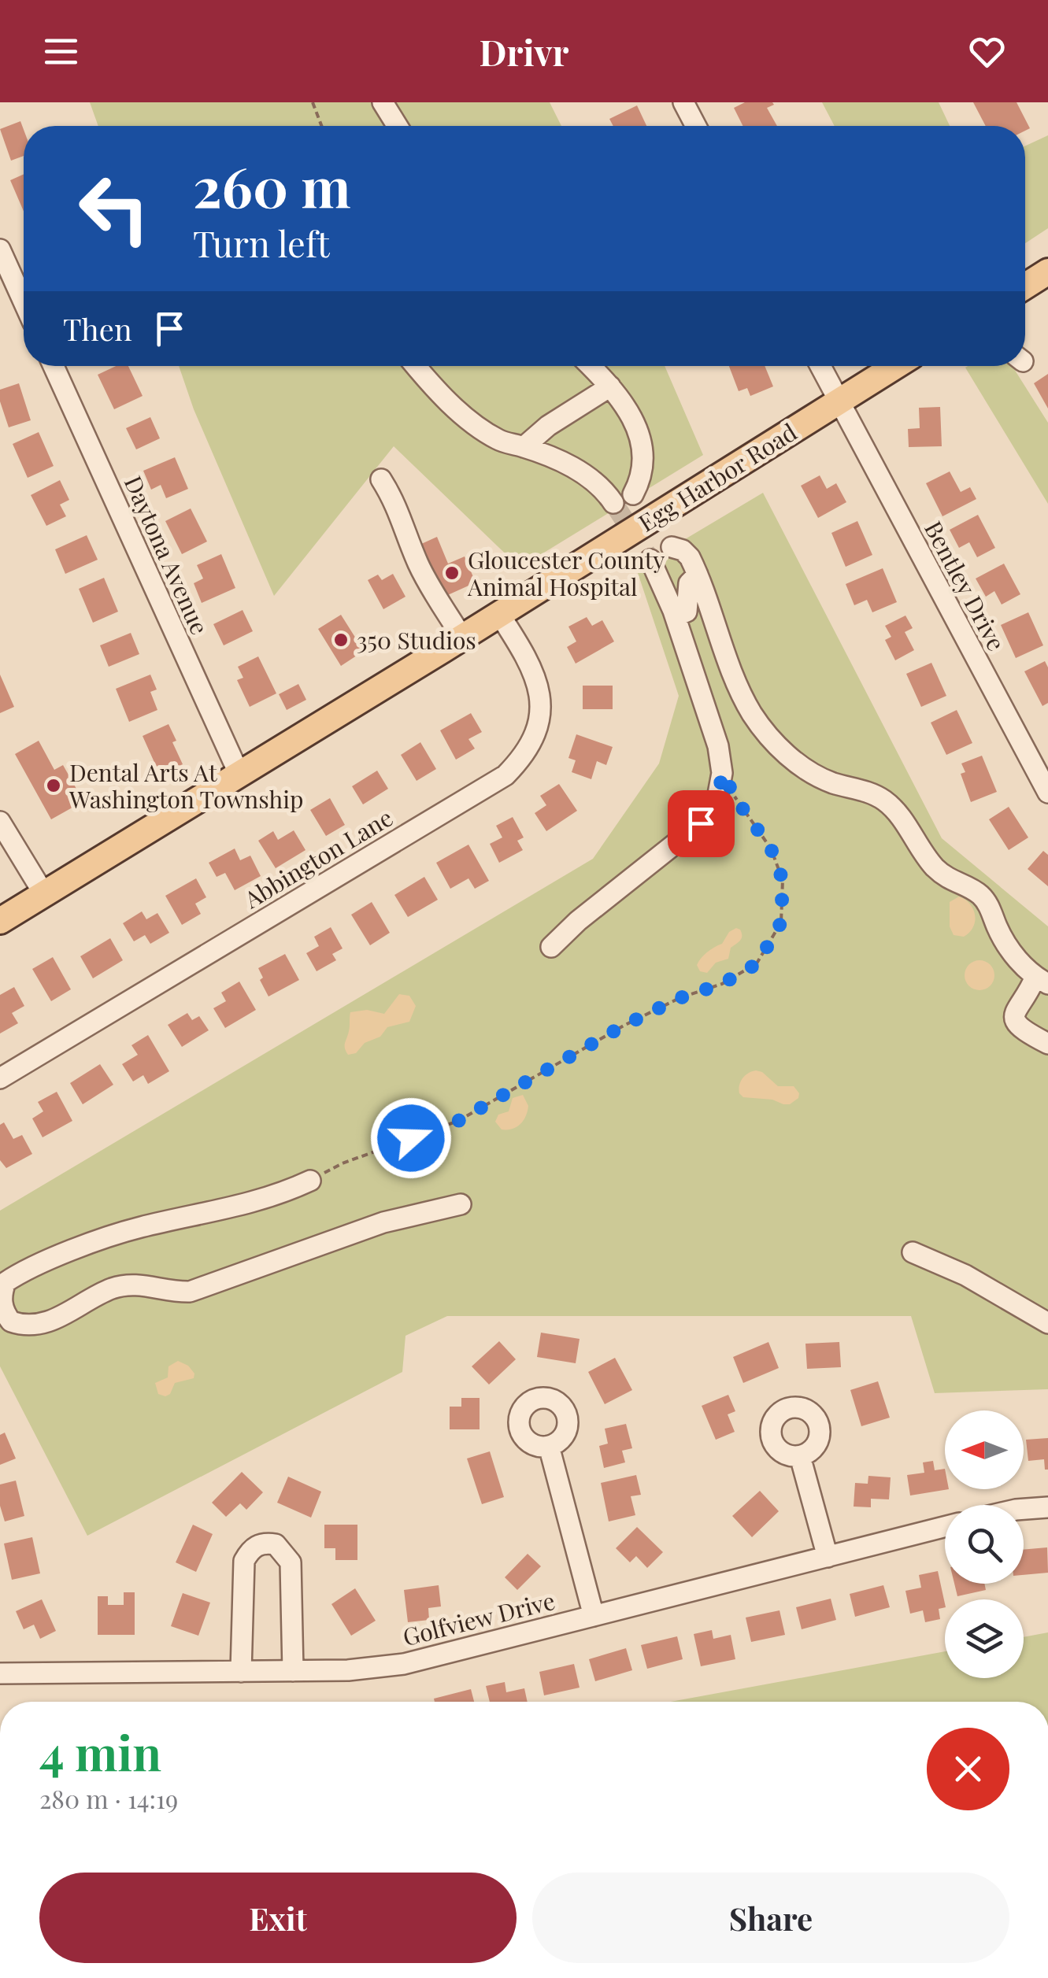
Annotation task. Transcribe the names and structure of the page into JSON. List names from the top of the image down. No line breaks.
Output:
{"streets":{"main road":["Egg Harbor Road"],"street":["Daytona Avenue","Bentley Drive","Abbington Lane","Golfview Drive"]},"crossings":[["Egg Harbor Road","Daytona Avenue"],["Egg Harbor Road","Bentley Drive"],["Egg Harbor Road","Abbington Lane"]],"places":["Gloucester County Animal Hospital","350 Studios","Dental Arts At Washington Township"],"north":"left","page":{"header":"Drivr","turn":["260 m","Turn left"],"then":"Then","heading":["4 min","280 m · 14:19"],"buttons":["Exit","Share"]}}
